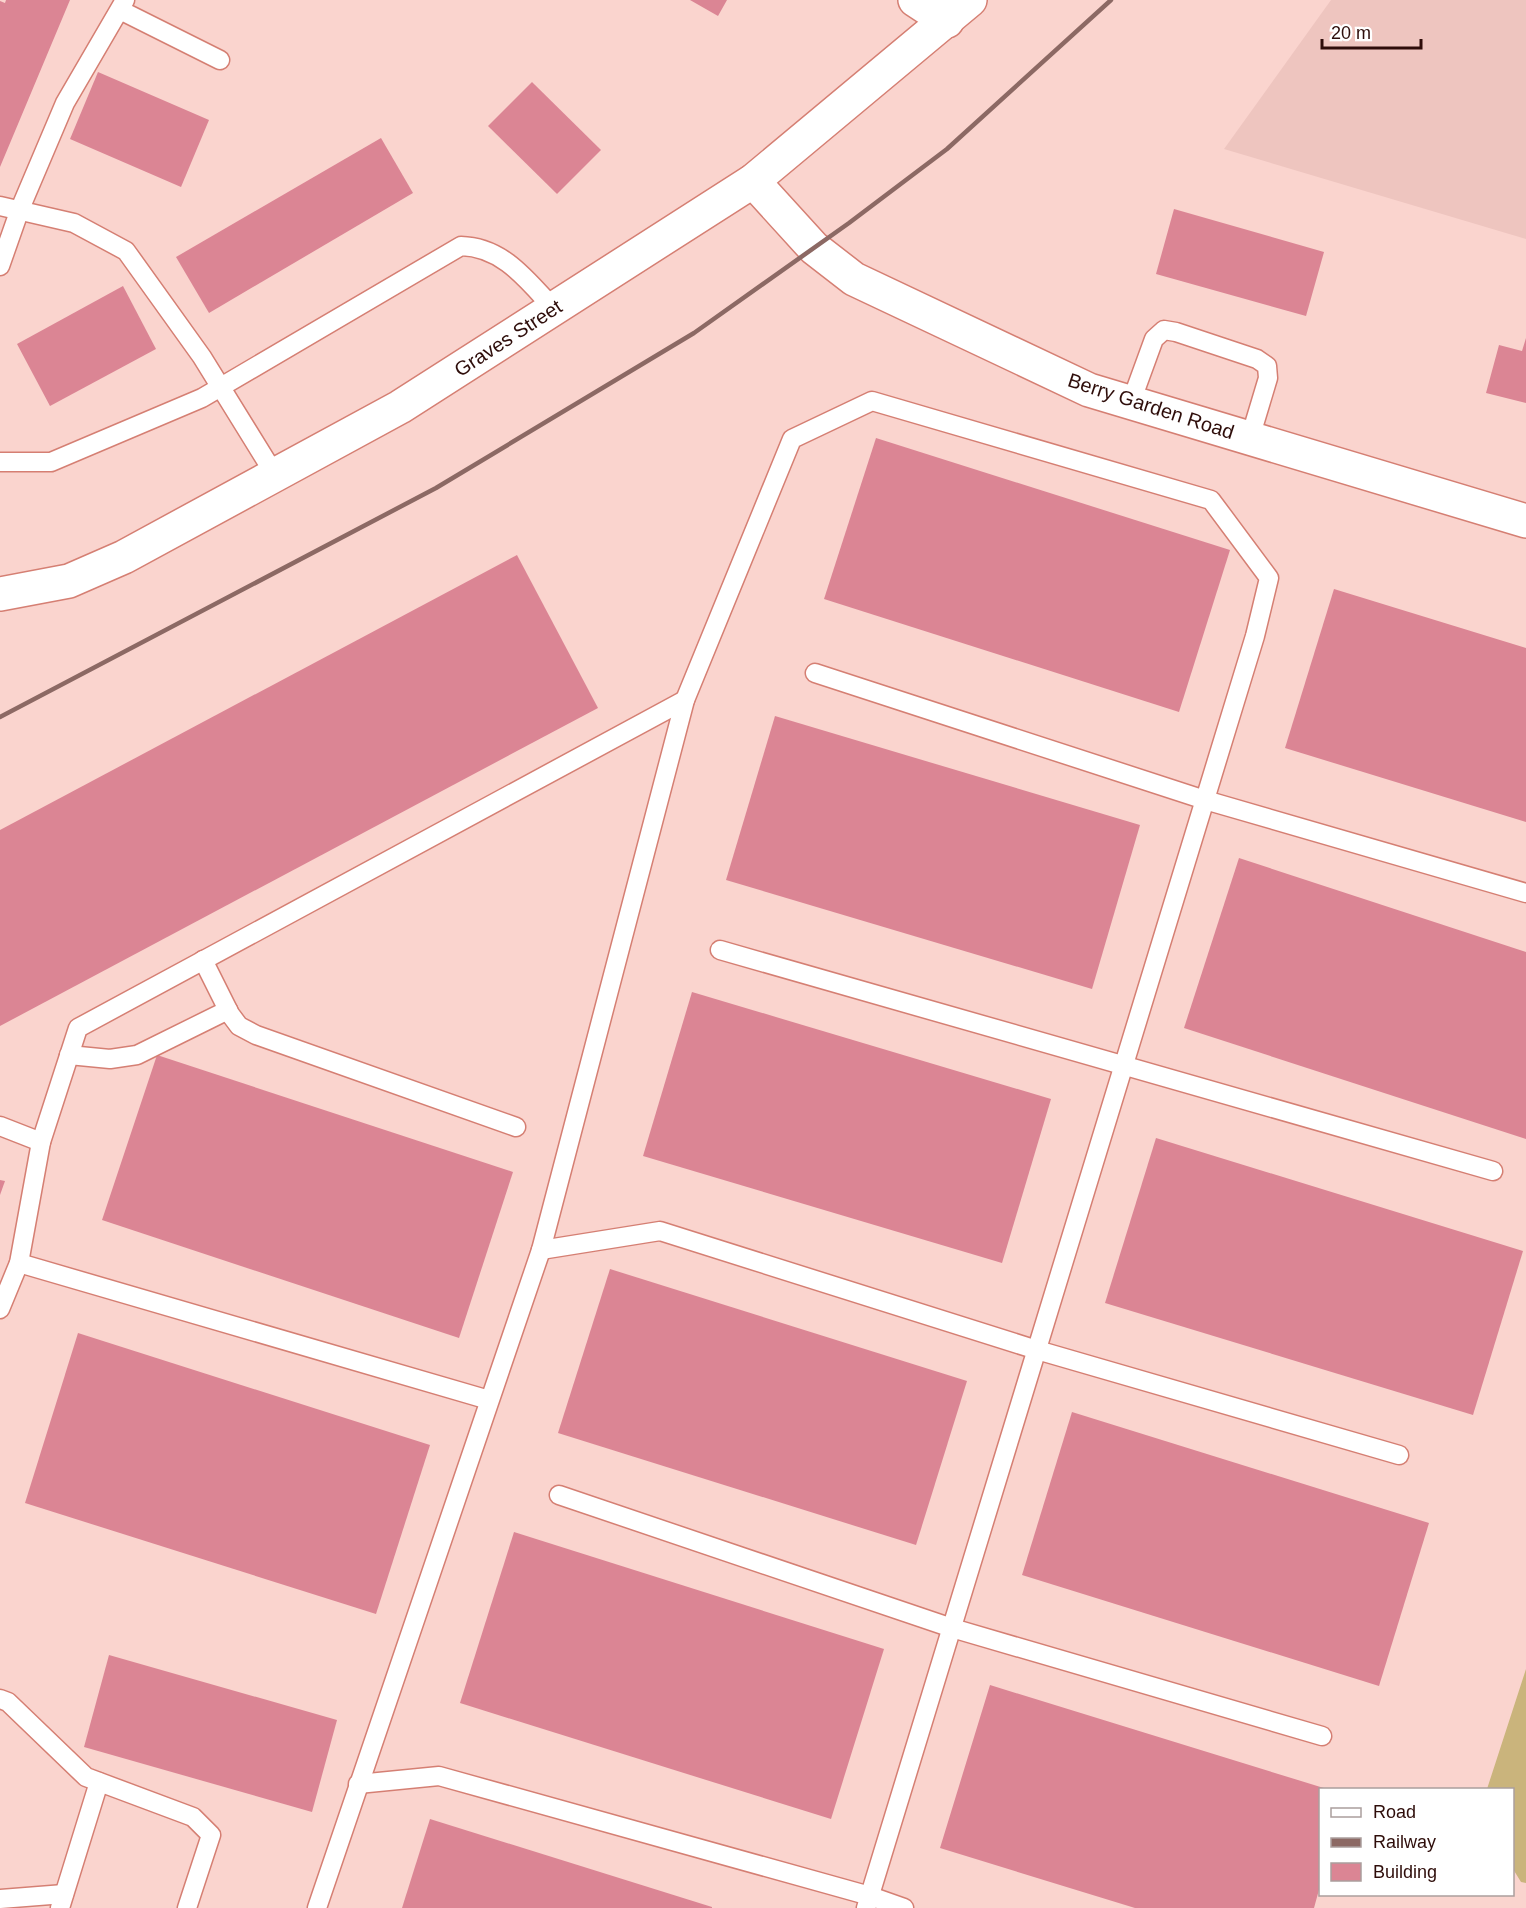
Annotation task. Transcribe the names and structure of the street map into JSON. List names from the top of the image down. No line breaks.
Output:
{"streets":{"street":["Graves Street","Berry Garden Road"]},"crossings":[["Graves Street","Berry Garden Road"]],"legend":["Road","Railway","Building"],"scale_bar":"20 m"}
